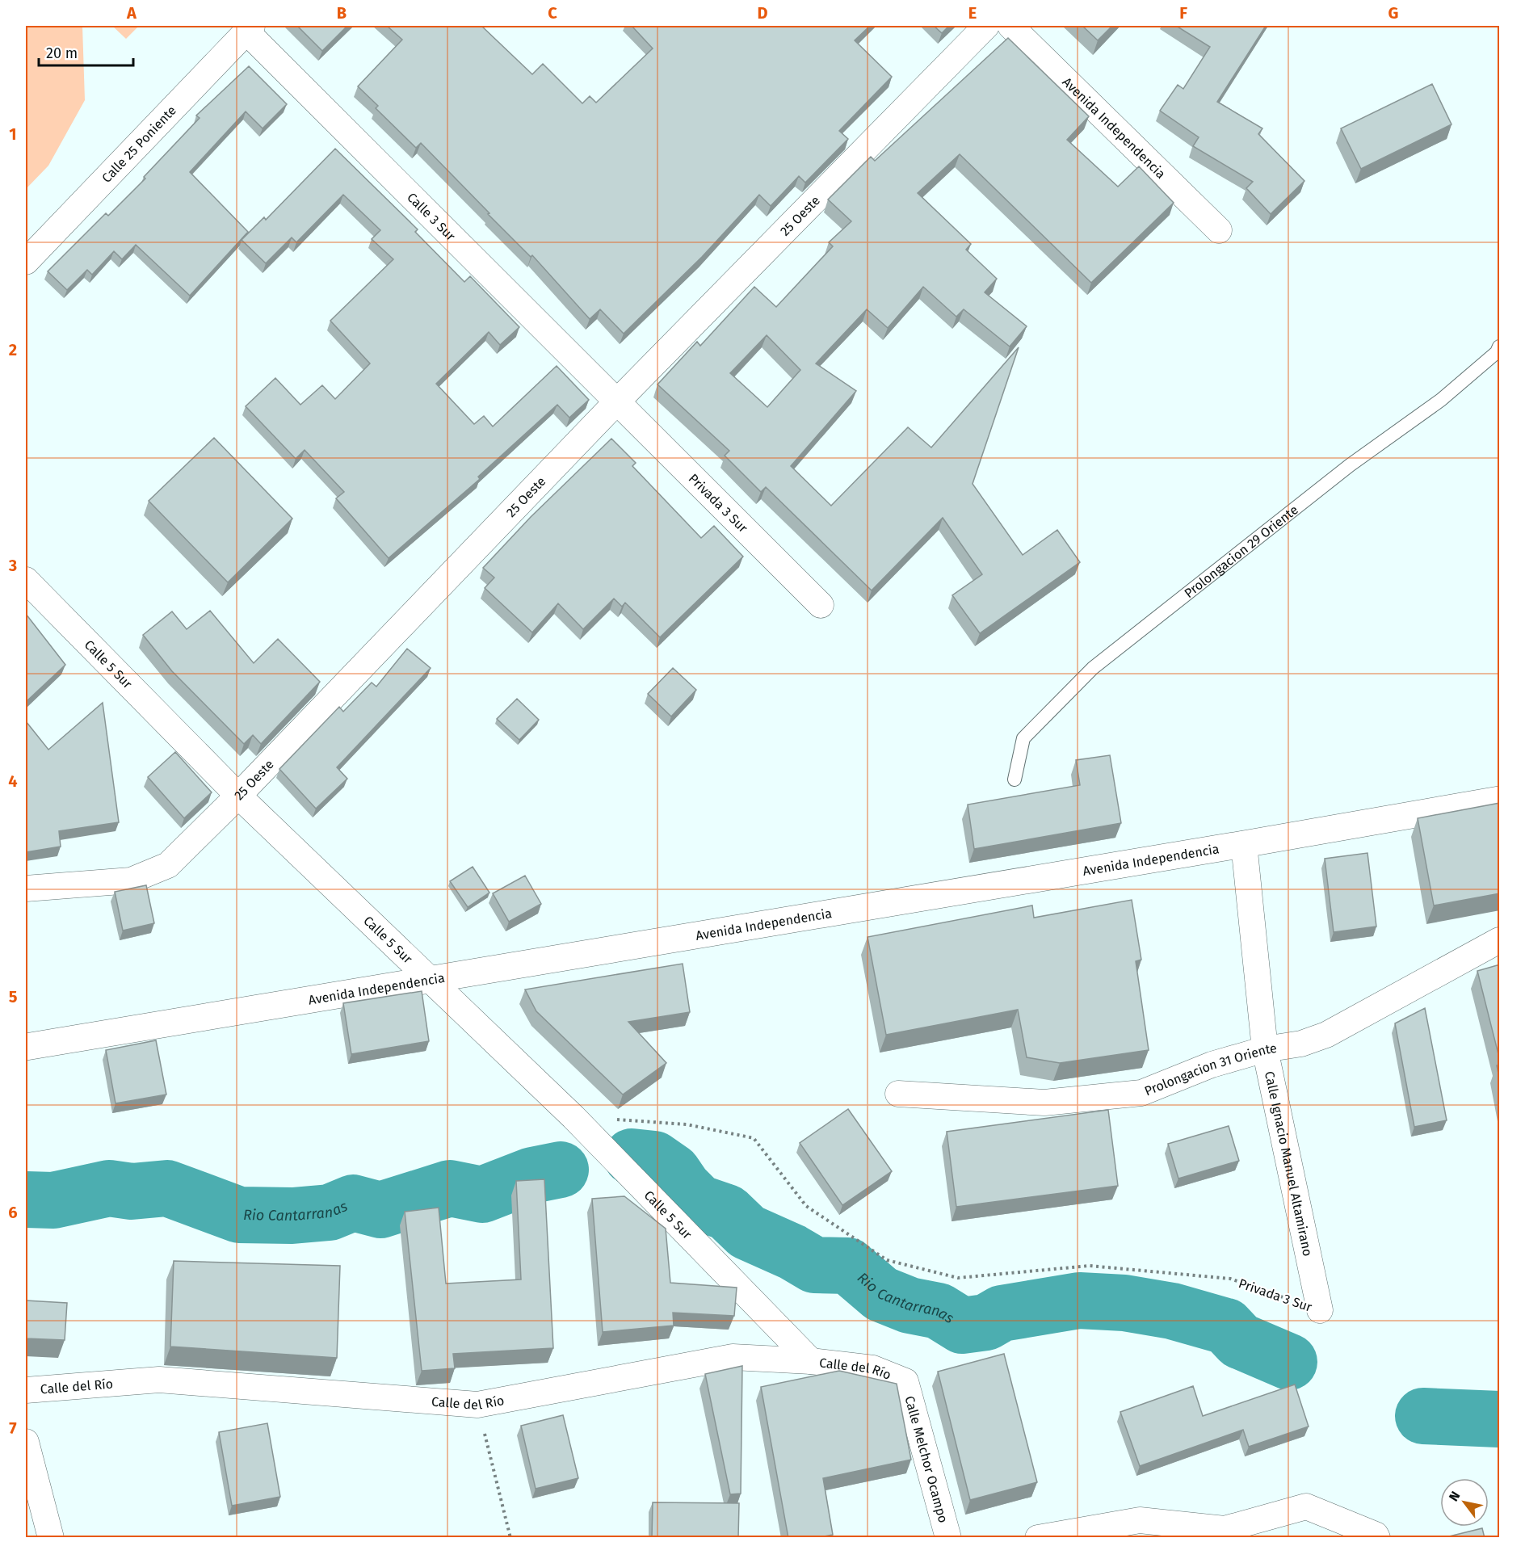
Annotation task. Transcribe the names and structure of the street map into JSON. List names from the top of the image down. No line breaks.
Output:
{"streets":{"street":["Avenida Independencia","Calle 25 Poniente","25 Oeste","Calle 3 Sur","Privada 3 Sur","Calle 5 Sur","Prolongacion 31 Oriente","Calle Ignacio Manuel Altamirano","Calle del Río","Calle Melchor Ocampo"],"lane":["Prolongacion 29 Oriente"]},"crossings":[["Avenida Independencia","Calle 5 Sur"],["Avenida Independencia","Calle Ignacio Manuel Altamirano"],["Calle 25 Poniente","Calle 3 Sur"],["25 Oeste","Calle 3 Sur"],["25 Oeste","Privada 3 Sur"],["25 Oeste","Calle 5 Sur"],["Calle 3 Sur","Privada 3 Sur"],["Privada 3 Sur","Calle 5 Sur"],["Privada 3 Sur","Calle Ignacio Manuel Altamirano"],["Calle 5 Sur","Calle del Río"],["Prolongacion 31 Oriente","Calle Ignacio Manuel Altamirano"],["Calle del Río","Calle Melchor Ocampo"]],"water":["Rio Cantarranas"],"scale_bar":"20 m","north":"top left","grid":{"columns":["A","B","C","D","E","F","G"],"rows":["1","2","3","4","5","6","7"]}}
